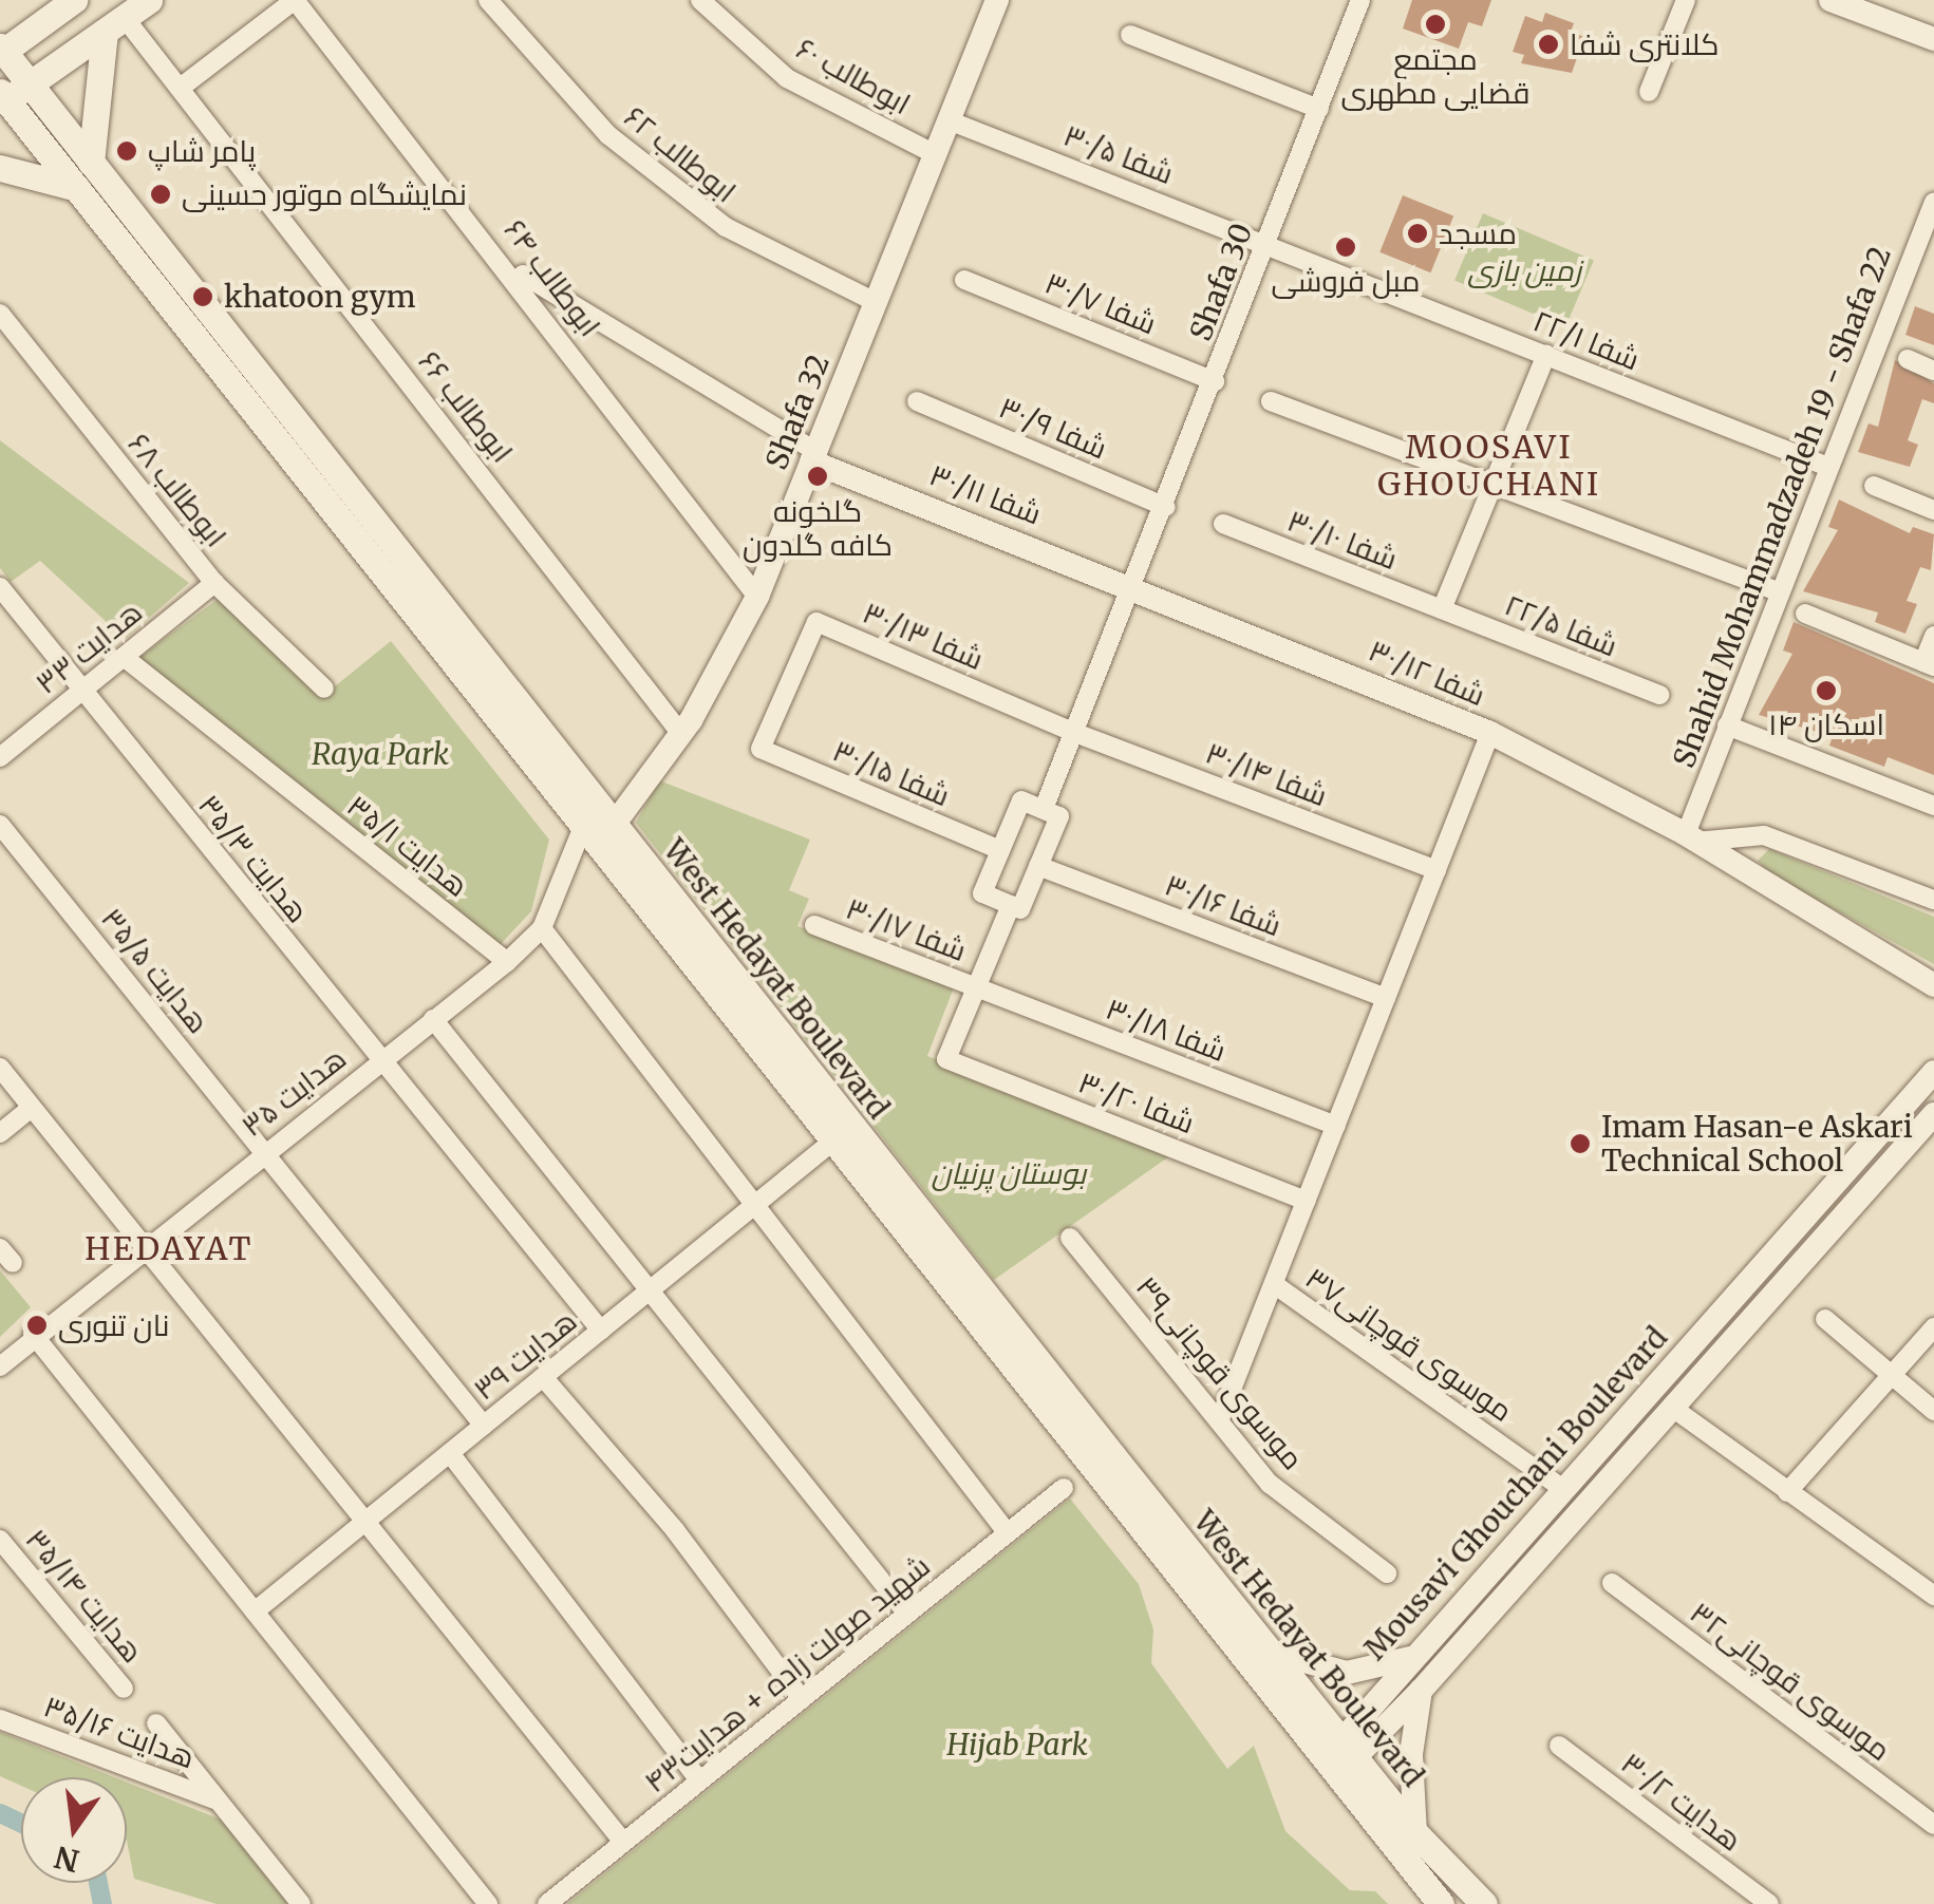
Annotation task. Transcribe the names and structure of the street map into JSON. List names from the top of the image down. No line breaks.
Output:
{"streets":{"main road":["West Hedayat Boulevard"],"street":["ابوطالب ۶۰","ابوطالب ۶۲","۳۰/۵ شفا","ابوطالب ۶۴","Shafa 30","۳۰/۷ شفا","۲۲/۱ شفا","ابوطالب ۶۶","Shafa 32","۳۰/۹ شفا","ابوطالب ۶۸","شفا ۳۰/۱۱","Shahid Mohammadzadeh 19 - Shafa 22","شفا ۳۰/۱۰","شفا ۲۲/۵","شفا ۳۰/۱۳","هدایت ۳۳","شفا ۳۰/۱۲","شفا ۳۰/۱۵","شفا ۳۰/۱۴","هدایت ۳۵/۱","هدایت ۳۵/۳","شفا ۳۰/۱۶","شفا ۳۰/۱۷","هدایت ۳۵/۵","شفا ۳۰/۱۸","هدایت ۳۵","شفا ۳۰/۲۰","موسوی قوچانی۳۷","هدایت ۳۹","موسوی قوچانی۳۹","Mousavi Ghouchani Boulevard","هدایت ۳۵/۱۴","شهید صولت زاده + هدایت۴۳","موسوی قوچانی۳۲","هدایت ۳۵/۱۶","هدایت ۳۰/۲"]},"crossings":[["ابوطالب ۶۰","Shafa 32"],["ابوطالب ۶۲","Shafa 32"],["۳۰/۵ شفا","Shafa 30"],["۳۰/۵ شفا","۲۲/۱ شفا"],["۳۰/۵ شفا","Shafa 32"],["ابوطالب ۶۴","Shafa 32"],["Shafa 30","۳۰/۷ شفا"],["Shafa 30","۲۲/۱ شفا"],["Shafa 30","۳۰/۹ شفا"],["Shafa 30","شفا ۳۰/۱۱"],["Shafa 30","شفا ۳۰/۱۳"],["Shafa 30","شفا ۳۰/۱۲"],["Shafa 30","شفا ۳۰/۱۴"],["۲۲/۱ شفا","Shahid Mohammadzadeh 19 - Shafa 22"],["ابوطالب ۶۶","Shafa 32"],["Shafa 32","شفا ۳۰/۱۱"],["Shafa 32","West Hedayat Boulevard"],["ابوطالب ۶۸","هدایت ۳۳"],["شفا ۳۰/۱۱","شفا ۳۰/۱۲"],["Shahid Mohammadzadeh 19 - Shafa 22","شفا ۳۰/۱۲"],["شفا ۳۰/۱۰","شفا ۲۲/۵"],["شفا ۳۰/۱۳","شفا ۳۰/۱۵"],["شفا ۳۰/۱۳","شفا ۳۰/۱۴"],["هدایت ۳۳","هدایت ۳۵/۱"],["هدایت ۳۳","هدایت ۳۵/۳"],["هدایت ۳۵/۱","هدایت ۳۵"],["هدایت ۳۵/۳","هدایت ۳۵"],["هدایت ۳۵/۳","هدایت ۳۹"],["شفا ۳۰/۱۷","شفا ۳۰/۱۸"],["شفا ۳۰/۱۷","شفا ۳۰/۲۰"],["هدایت ۳۵/۵","هدایت ۳۵"],["هدایت ۳۵/۵","هدایت ۳۹"],["West Hedayat Boulevard","هدایت ۳۵"],["West Hedayat Boulevard","هدایت ۳۹"],["West Hedayat Boulevard","Mousavi Ghouchani Boulevard"],["شفا ۳۰/۱۸","شفا ۳۰/۲۰"],["موسوی قوچانی۳۷","Mousavi Ghouchani Boulevard"]],"districts":["MOOSAVI GHOUCHANI","HEDAYAT"],"parks":["زمین بازی","Raya Park","بوستان پرنیان","Hijab Park"],"places":["مجتمع قضایی مطهری","کلانتری شفا","پامر شاپ","نمایشگاه موتور حسینی","مسجد","مبل فروشی","khatoon gym","گلخونه کافه گلدون","اسکان ۱۴","Imam Hasan-e Askari Technical School","نان تنوری"],"north":"bottom"}
